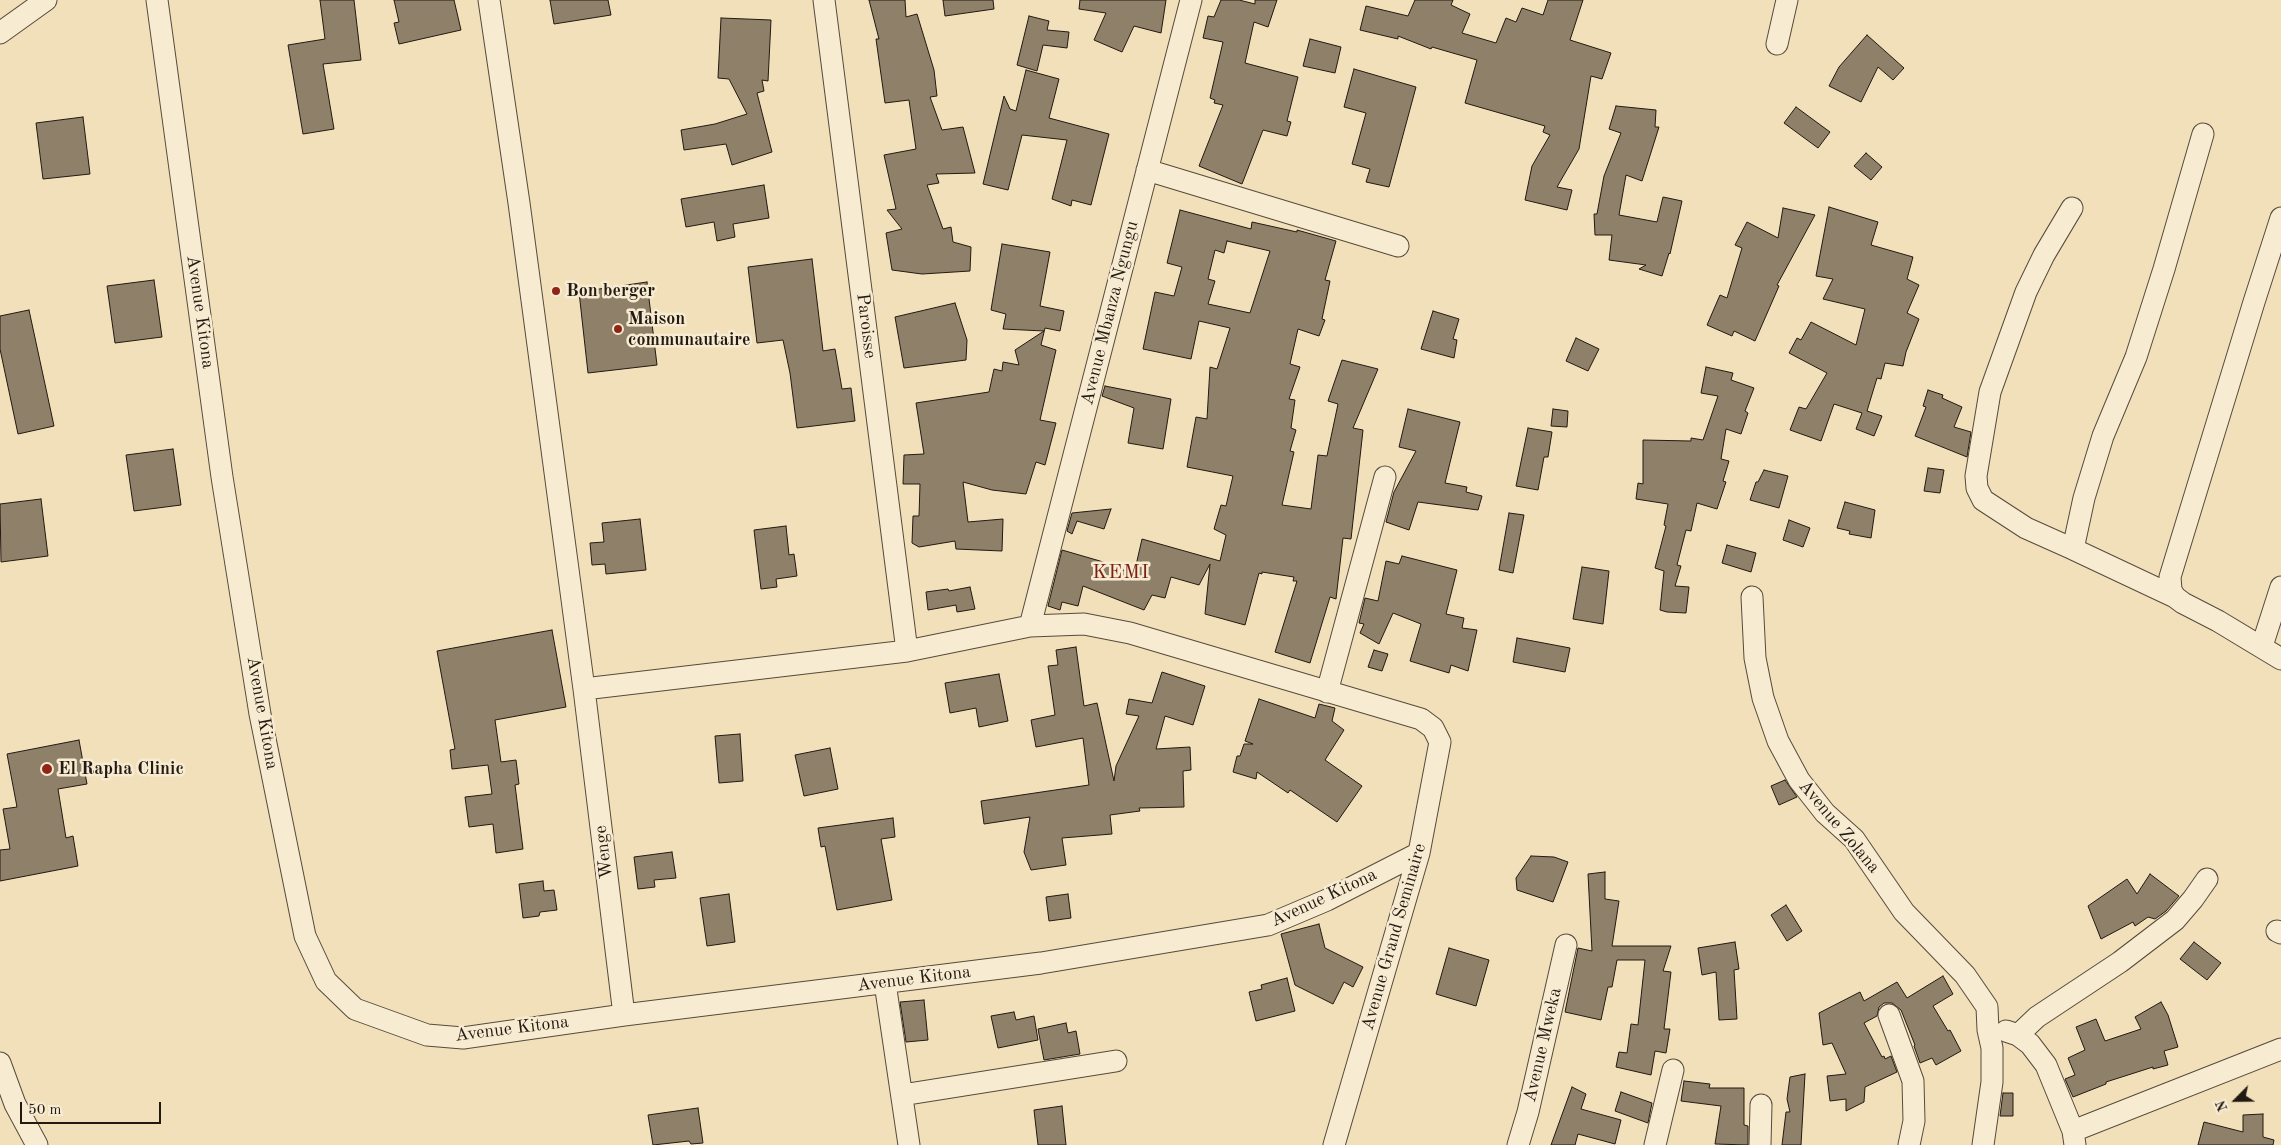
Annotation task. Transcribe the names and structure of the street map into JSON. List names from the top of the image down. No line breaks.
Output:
{"streets":{"street":["Avenue Kitona","Avenue Mbanza Ngungu","Paroisse","Avenue Zolana","Wenge","Avenue Grand Seminaire","Avenue Mweka"]},"crossings":[["Avenue Kitona","Wenge"],["Avenue Kitona","Avenue Grand Seminaire"]],"districts":["KEMI"],"places":["Bon berger","Maison communautaire","El Rapha Clinic"],"scale_bar":"50 m","north":"bottom left"}
